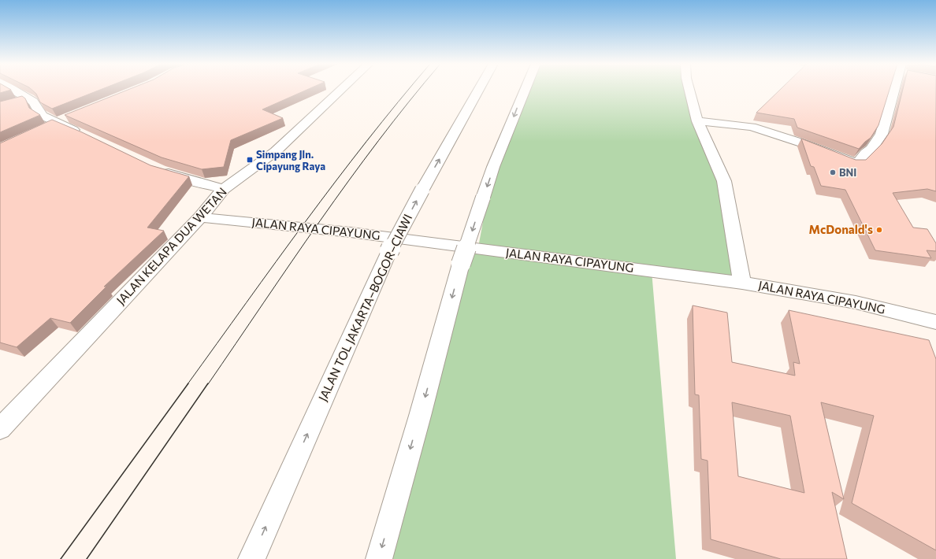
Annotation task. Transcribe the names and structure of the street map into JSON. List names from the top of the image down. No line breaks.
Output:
{"streets":{"main road":["JALAN RAYA CIPAYUNG","JALAN KELAPA DUA WETAN","JALAN TOL JAKARTA–BOGOR–CIAWI"]},"crossings":[["JALAN RAYA CIPAYUNG","JALAN KELAPA DUA WETAN"]],"places":{"transit":["Simpang Jln. Cipayung Raya"],"other":["BNI","McDonald's"]}}
